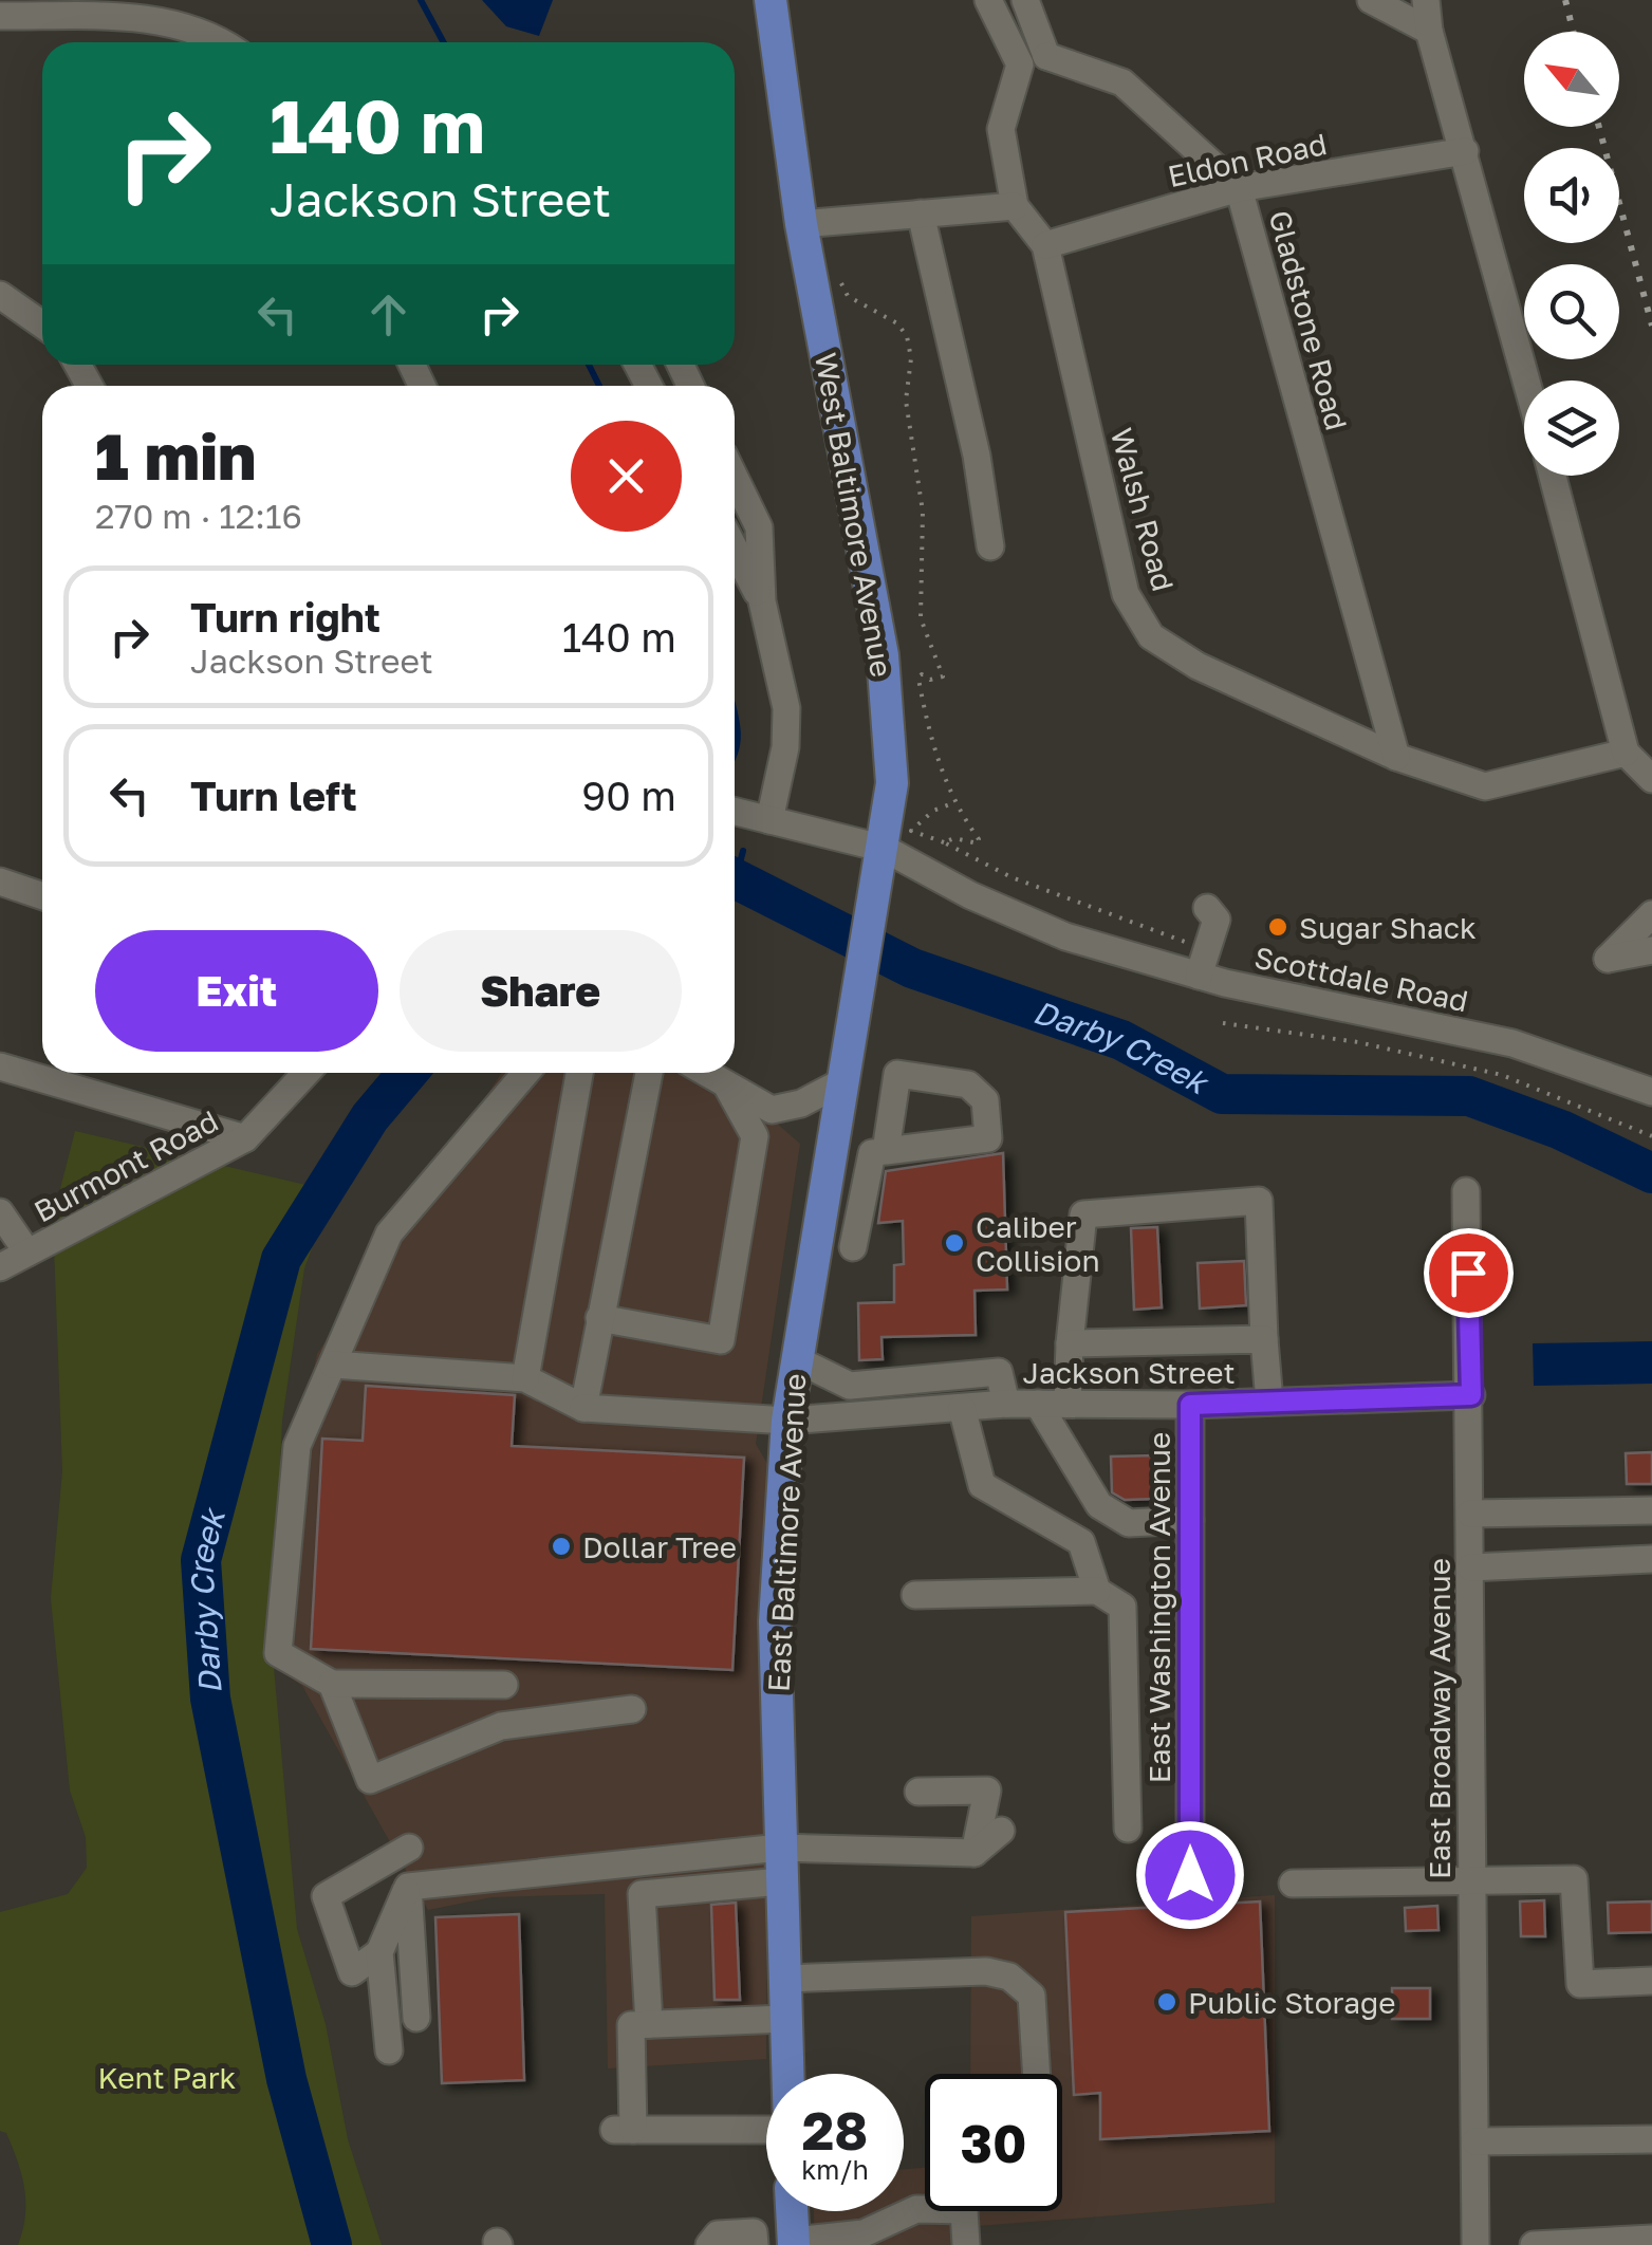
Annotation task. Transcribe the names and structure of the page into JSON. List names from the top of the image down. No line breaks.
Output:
{"streets":{"main road":["West Baltimore Avenue","East Baltimore Avenue"],"street":["Eldon Road","Gladstone Road","Walsh Road","Scottdale Road","Burmont Road","Jackson Street","East Washington Avenue","East Broadway Avenue"]},"crossings":[["Eldon Road","Gladstone Road"],["Eldon Road","Walsh Road"],["Gladstone Road","Walsh Road"],["West Baltimore Avenue","Scottdale Road"],["West Baltimore Avenue","East Baltimore Avenue"],["Jackson Street","East Baltimore Avenue"],["Jackson Street","East Washington Avenue"],["Jackson Street","East Broadway Avenue"]],"water":["Darby Creek"],"parks":["Kent Park"],"places":["Sugar Shack","Caliber Collision","Dollar Tree","Public Storage"],"north":"top left","page":{"turn":["140 m","Jackson Street"],"heading":["1 min","270 m · 12:16"],"list":[{"name":"Turn right","note":"Jackson Street","value":"140 m"},{"name":"Turn left","value":"90 m"}],"buttons":["Exit","Share"],"speed":"28 km/h","limit":"30"}}
